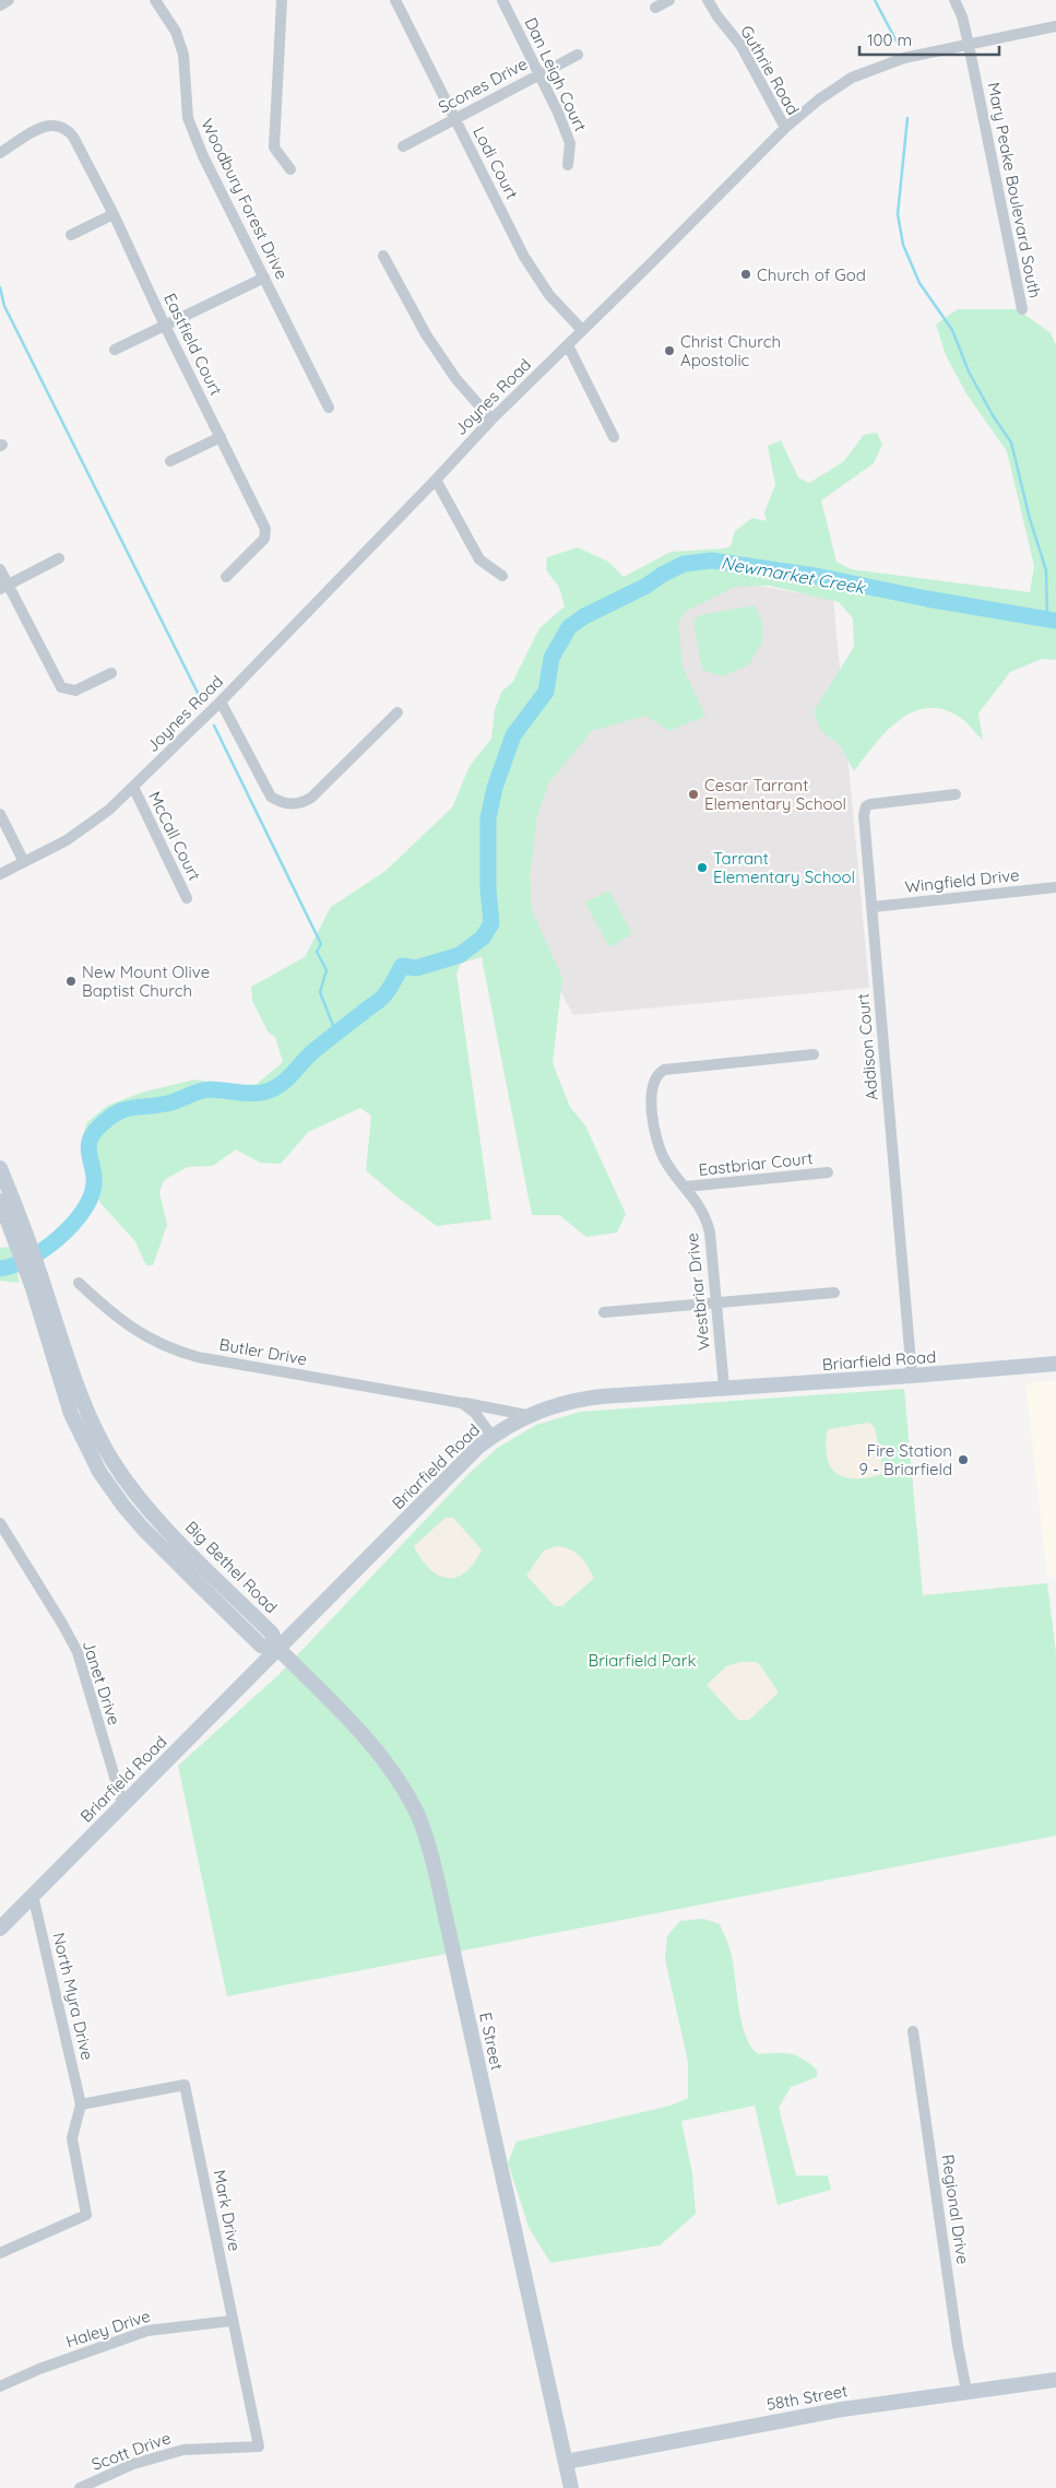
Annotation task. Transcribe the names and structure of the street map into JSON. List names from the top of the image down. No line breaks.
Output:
{"streets":{"main road":["Briarfield Road","Big Bethel Road","E Street","58th Street"],"street":["Guthrie Road","Dan Leigh Court","Scones Drive","Lodi Court","Mary Peake Boulevard South","Woodbury Forest Drive","Eastfield Court","Joynes Road","McCall Court","Wingfield Drive","Addison Court","Eastbriar Court","Westbriar Drive","Butler Drive","Janet Drive","North Myra Drive","Regional Drive","Mark Drive","Haley Drive","Scott Drive"]},"crossings":[["Guthrie Road","Joynes Road"],["Dan Leigh Court","Scones Drive"],["Scones Drive","Lodi Court"],["Lodi Court","Joynes Road"],["Mary Peake Boulevard South","Joynes Road"],["Joynes Road","McCall Court"],["Wingfield Drive","Addison Court"],["Addison Court","Briarfield Road"],["Eastbriar Court","Westbriar Drive"],["Westbriar Drive","Briarfield Road"],["Butler Drive","Briarfield Road"],["Briarfield Road","Big Bethel Road"],["Briarfield Road","Janet Drive"],["Briarfield Road","North Myra Drive"],["Briarfield Road","E Street"],["Big Bethel Road","E Street"],["North Myra Drive","Mark Drive"],["E Street","58th Street"],["Regional Drive","58th Street"],["Mark Drive","Haley Drive"],["Mark Drive","Scott Drive"]],"water":["Newmarket Creek"],"parks":["Briarfield Park"],"places":["Church of God","Christ Church Apostolic","Cesar Tarrant Elementary School","Tarrant Elementary School","New Mount Olive Baptist Church","Fire Station 9 - Briarfield"],"scale_bar":"100 m"}
